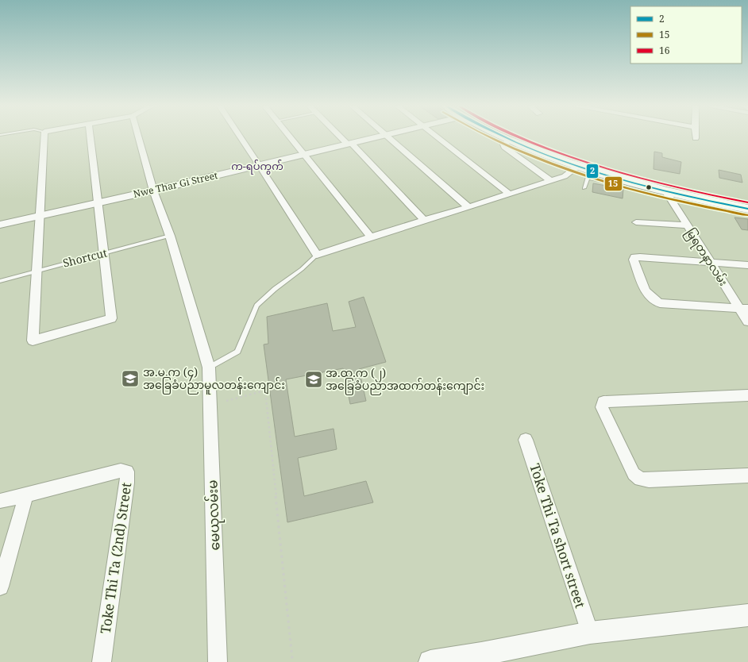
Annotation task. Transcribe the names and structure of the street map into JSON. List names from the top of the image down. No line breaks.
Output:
{"streets":{"street":["Nwe Thar Gi Street","မြရတနာလမ်း","မေယုလမ်းမ","Toke Thi Ta short street","Toke Thi Ta (2nd) Street"],"lane":["Shortcut"]},"crossings":[["Nwe Thar Gi Street","မေယုလမ်းမ"],["Shortcut","မေယုလမ်းမ"]],"districts":["က-ရပ်ကွက်"],"places":{"school or university":["အ.မ.က (၄) အခြေခံပညာမူလတန်းကျောင်း","အ.ထ.က (၂) အခြေခံပညာအထက်တန်းကျောင်း"]},"lines":["transit line 2","transit line 15","transit line 16"],"legend":["2","15","16"]}
